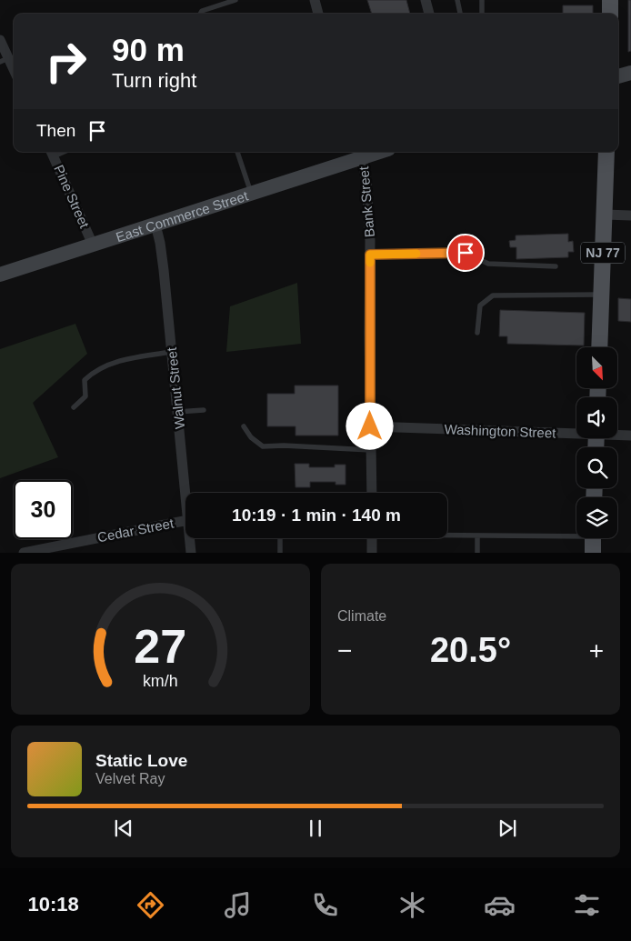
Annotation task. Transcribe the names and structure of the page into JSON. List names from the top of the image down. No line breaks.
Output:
{"streets":{"main road":["NJ 77"],"street":["Pine Street","Bank Street","East Commerce Street","Walnut Street","Washington Street","Cedar Street"]},"crossings":[["Pine Street","East Commerce Street"],["Bank Street","East Commerce Street"],["Bank Street","Washington Street"],["East Commerce Street","Walnut Street"]],"north":"bottom right","page":{"turn":["90 m","Turn right"],"then":"Then","limit":"30","trip":"10:19 · 1 min · 140 m","tile":"Climate","heat":["−","20.5°","+"],"song":["Static Love","Velvet Ray"],"tabs":"10:18","gauge":["27","km/h"]}}
